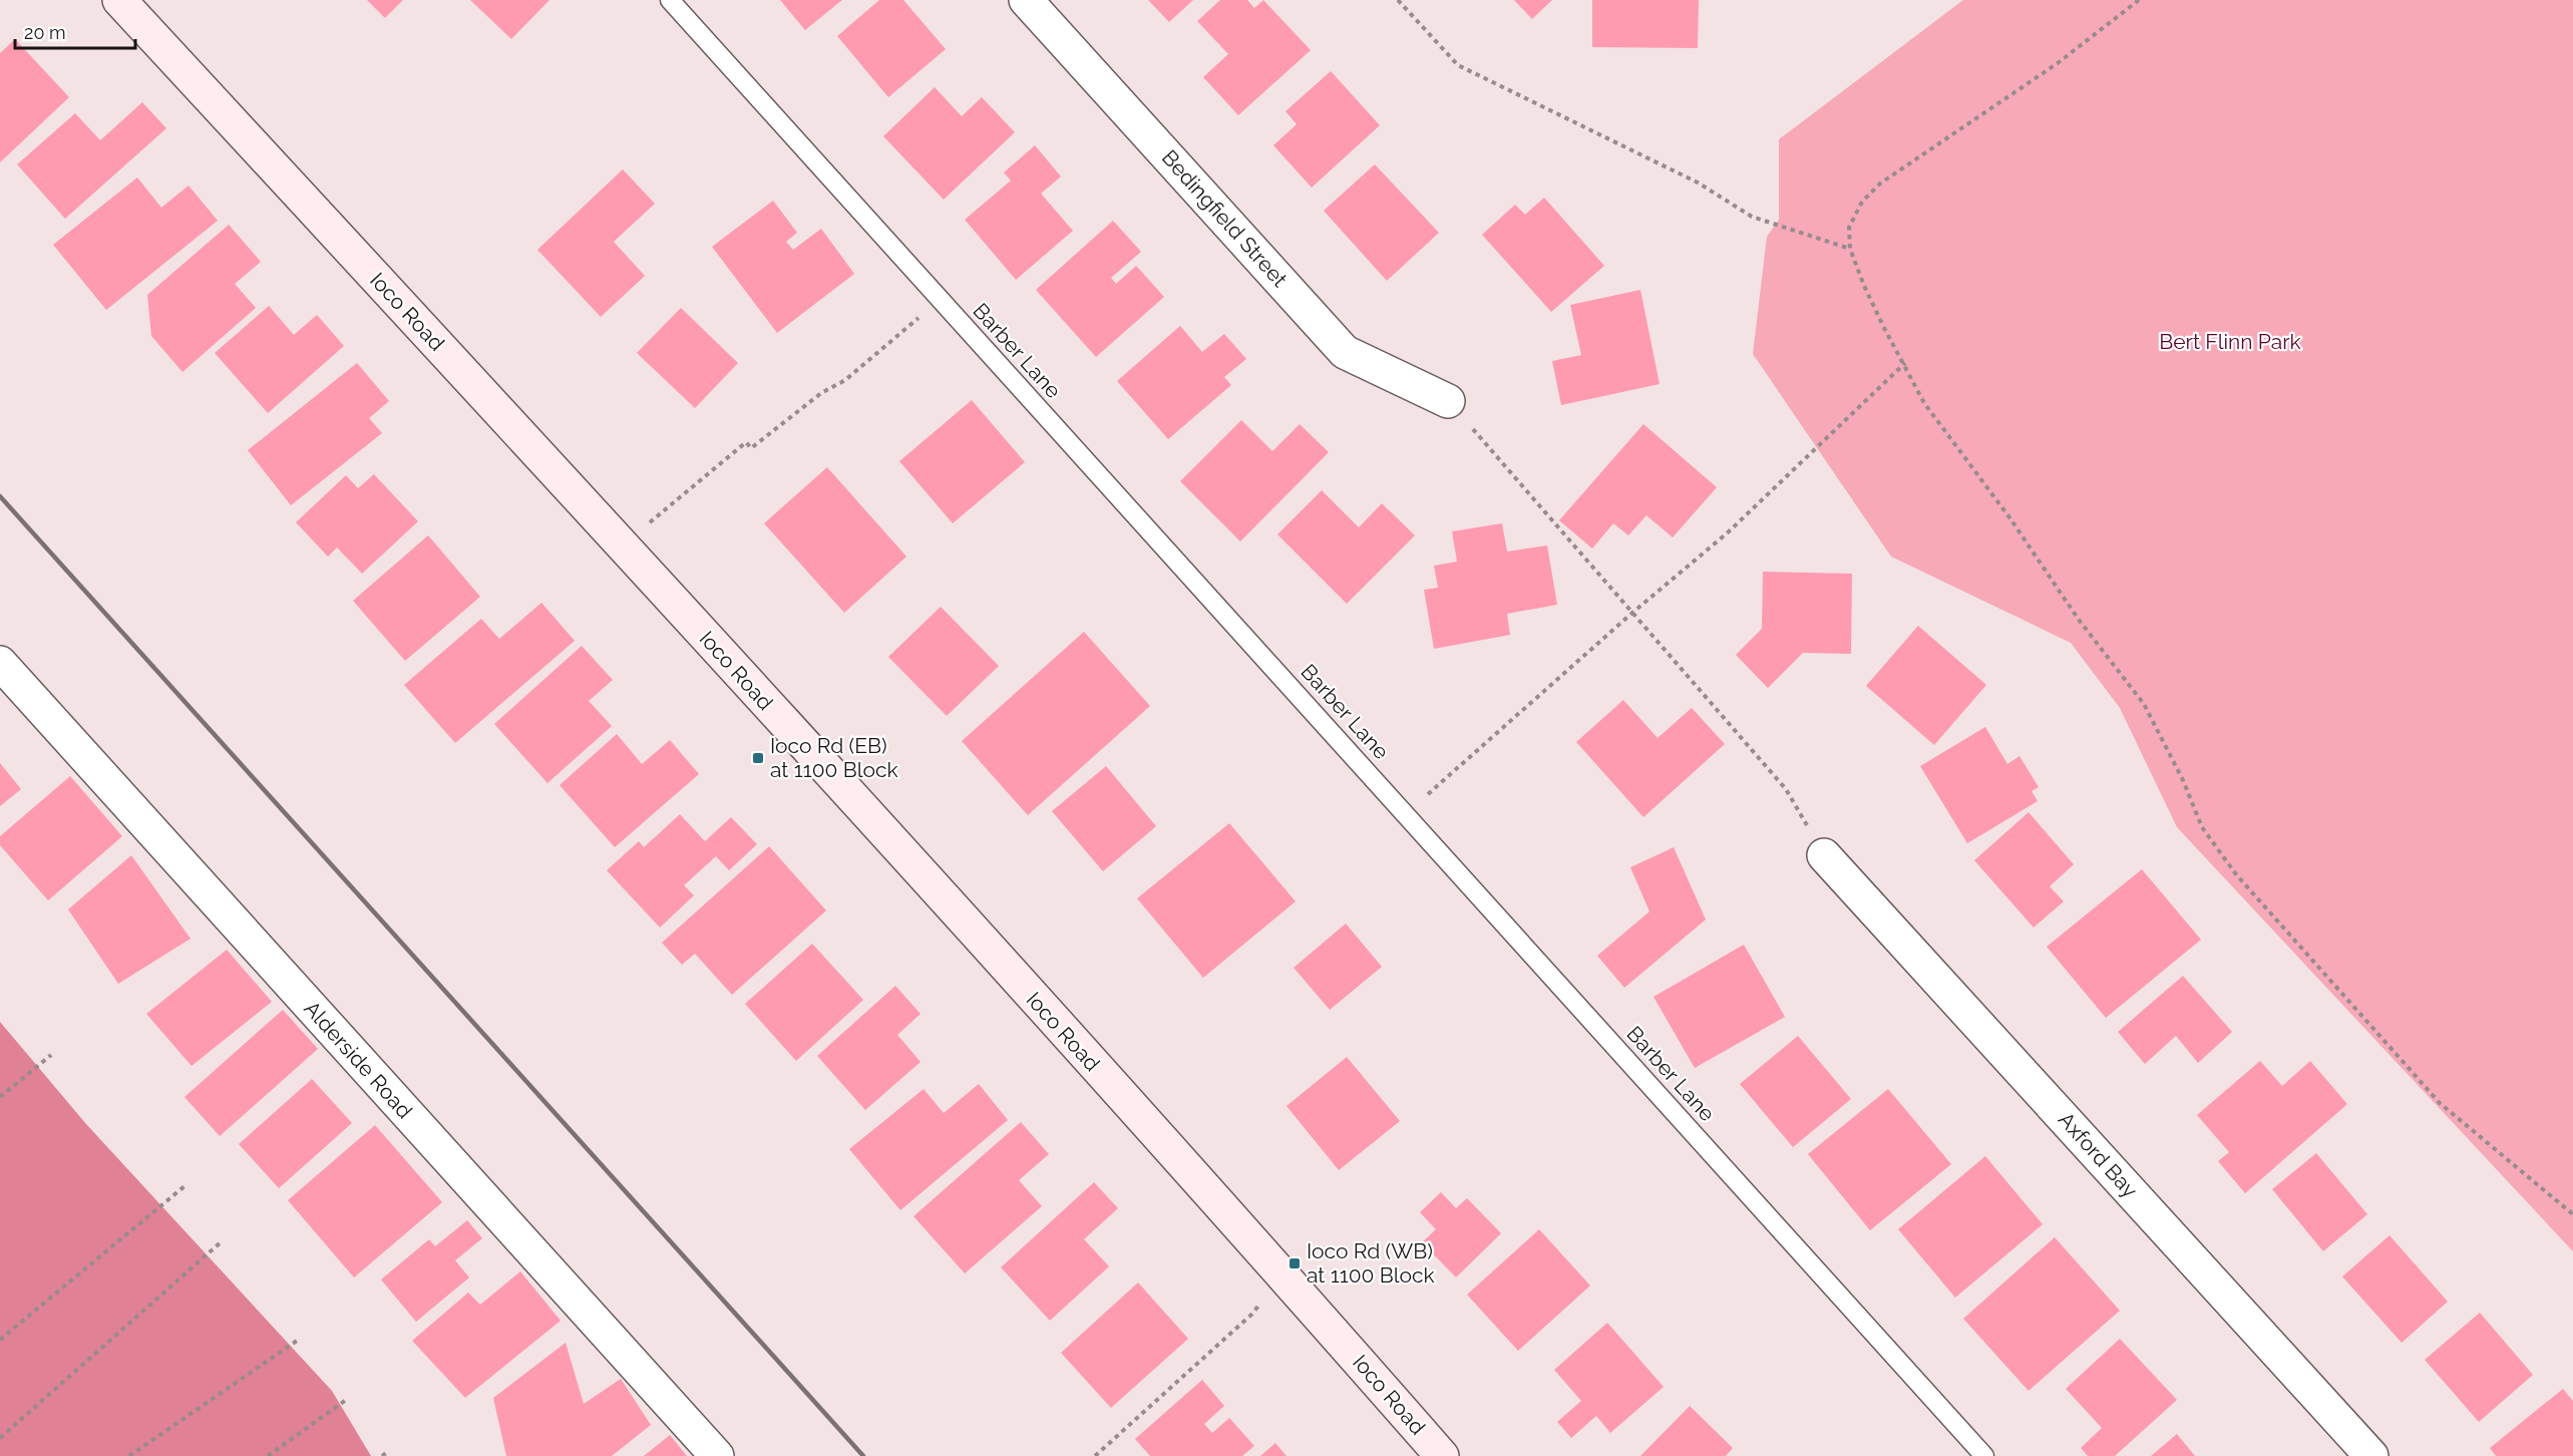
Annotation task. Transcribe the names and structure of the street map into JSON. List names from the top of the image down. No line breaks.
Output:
{"streets":{"main road":["Ioco Road"],"street":["Bedingfield Street","Alderside Road","Axford Bay"],"lane":["Barber Lane"]},"parks":["Bert Flinn Park"],"places":{"transit":["Ioco Rd (EB) at 1100 Block","Ioco Rd (WB) at 1100 Block"]},"scale_bar":"20 m"}
